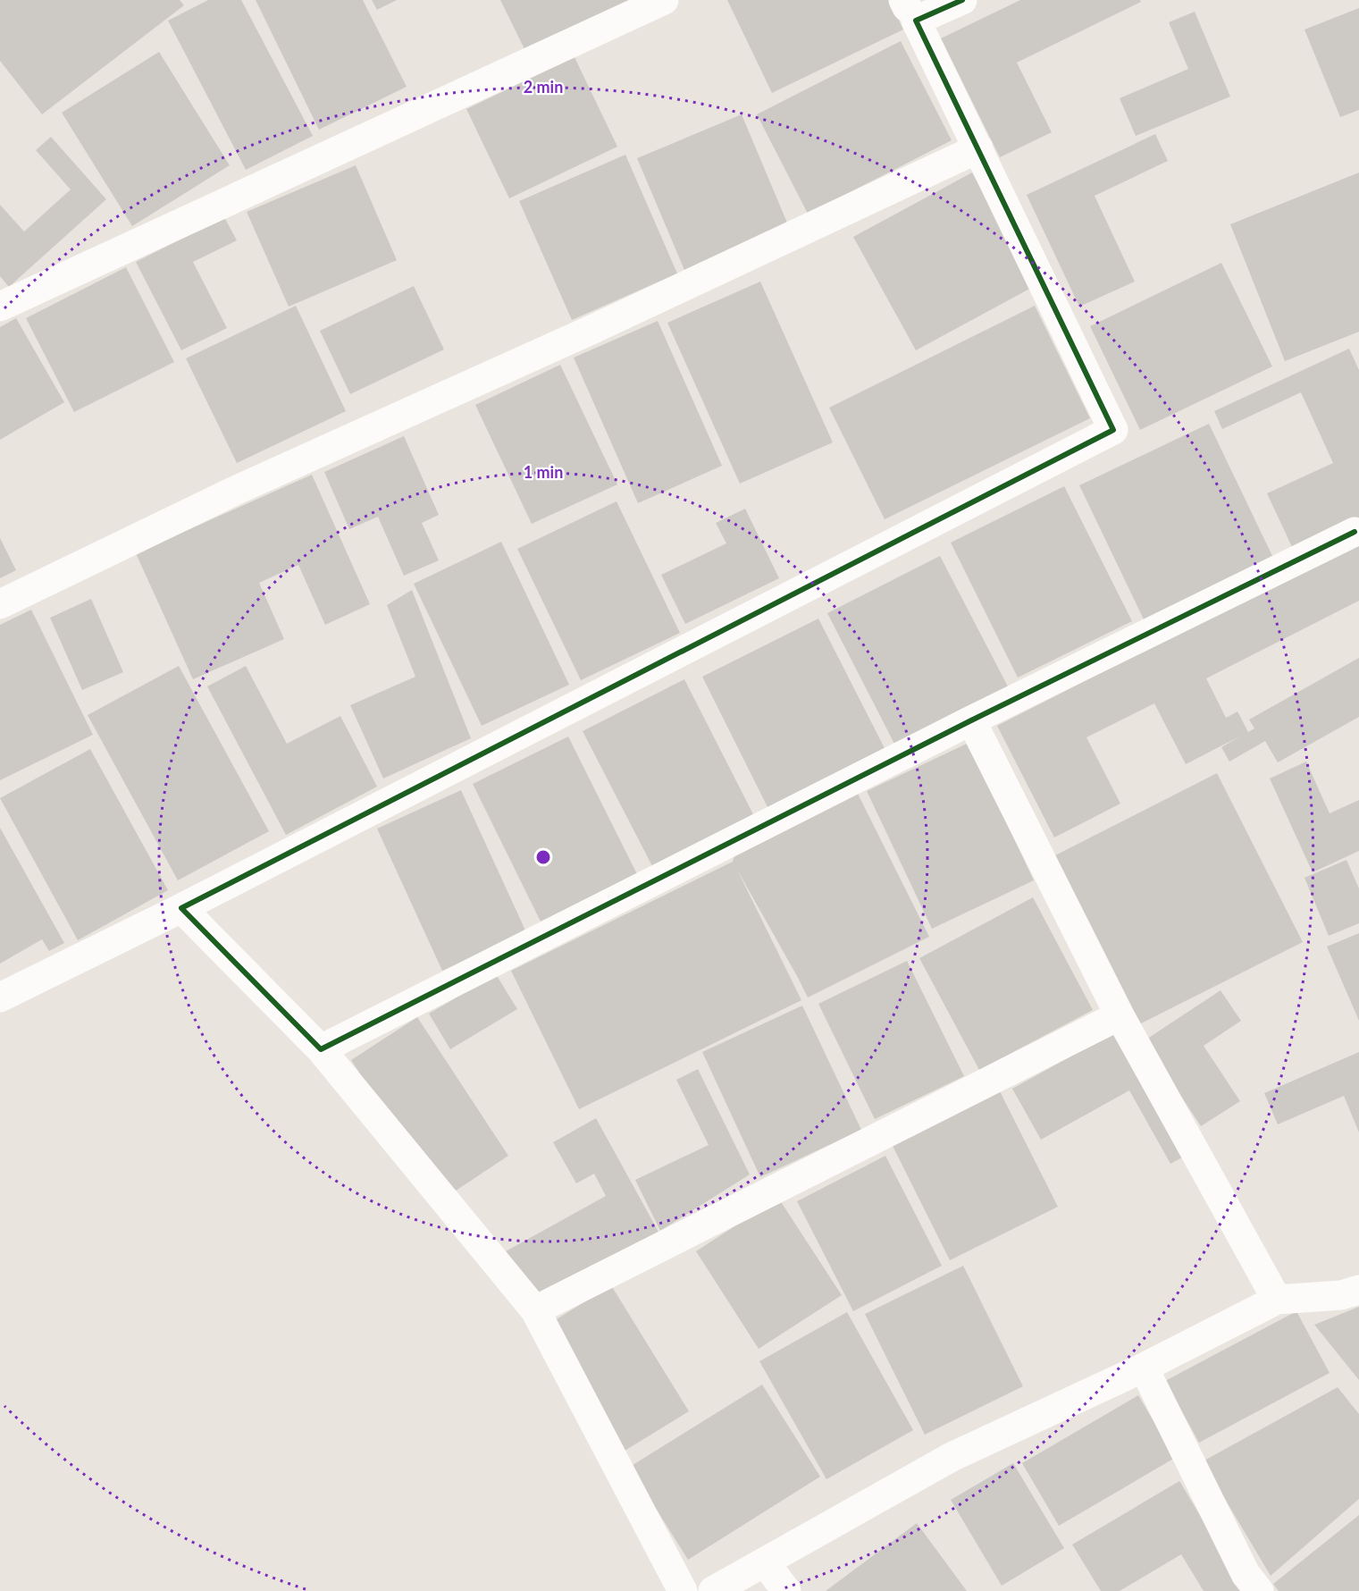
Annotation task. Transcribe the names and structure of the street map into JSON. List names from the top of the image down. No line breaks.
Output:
{"rings":["2 min","1 min"]}
